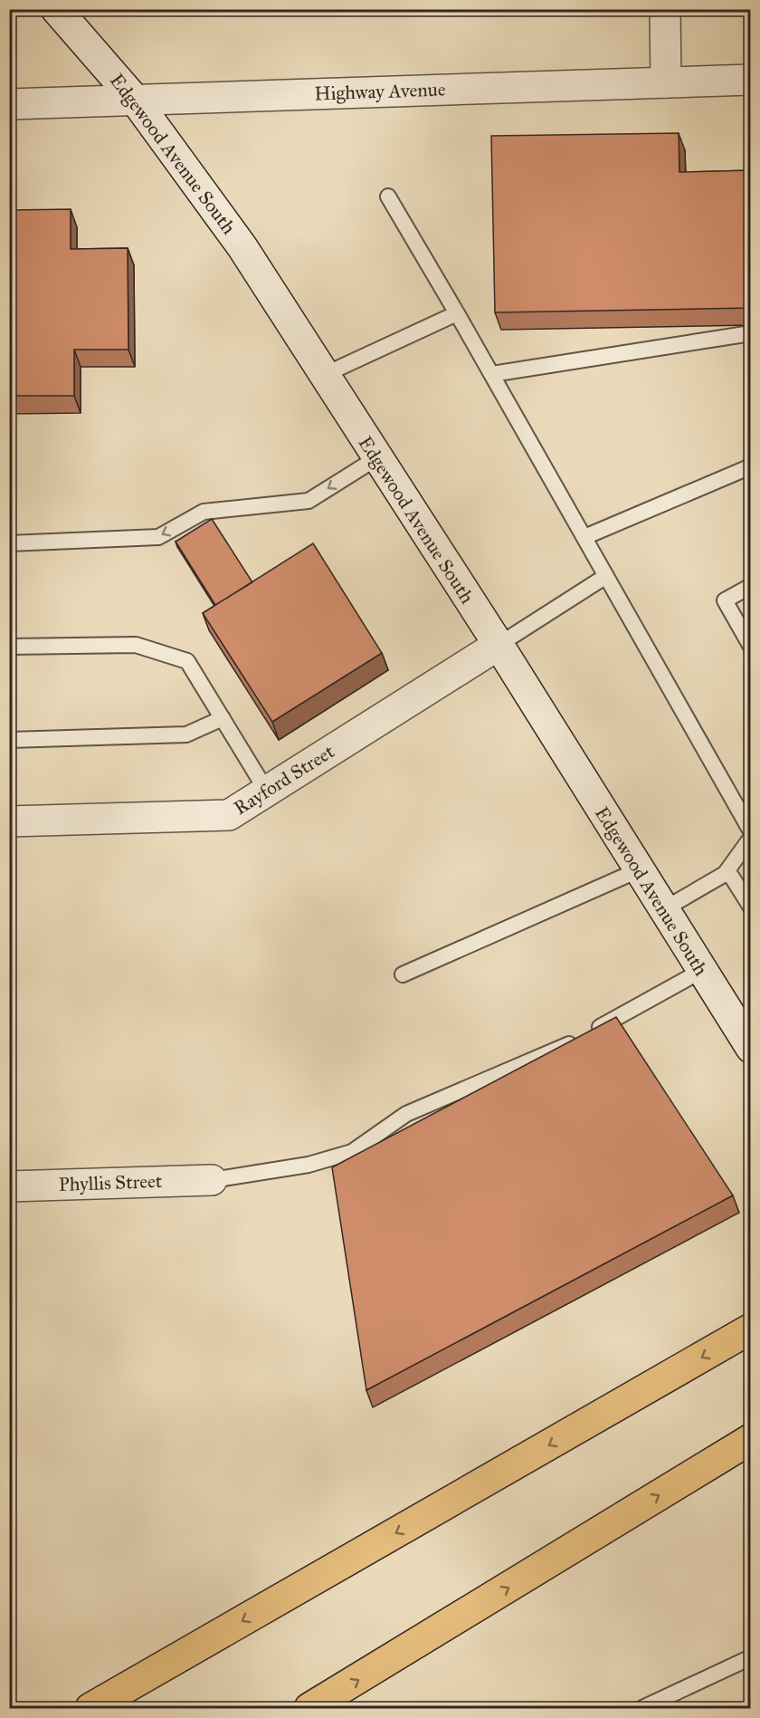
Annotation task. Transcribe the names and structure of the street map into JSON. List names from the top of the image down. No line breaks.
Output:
{"streets":{"street":["Highway Avenue","Edgewood Avenue South","Rayford Street","Phyllis Street"]},"crossings":[["Highway Avenue","Edgewood Avenue South"],["Edgewood Avenue South","Rayford Street"]]}
